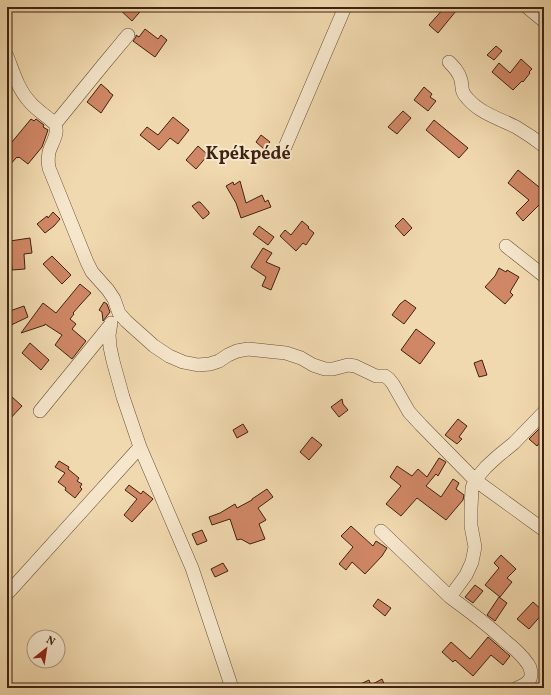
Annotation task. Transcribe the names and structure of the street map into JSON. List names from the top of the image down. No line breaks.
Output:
{"districts":["Kpékpédé"],"north":"top right"}
